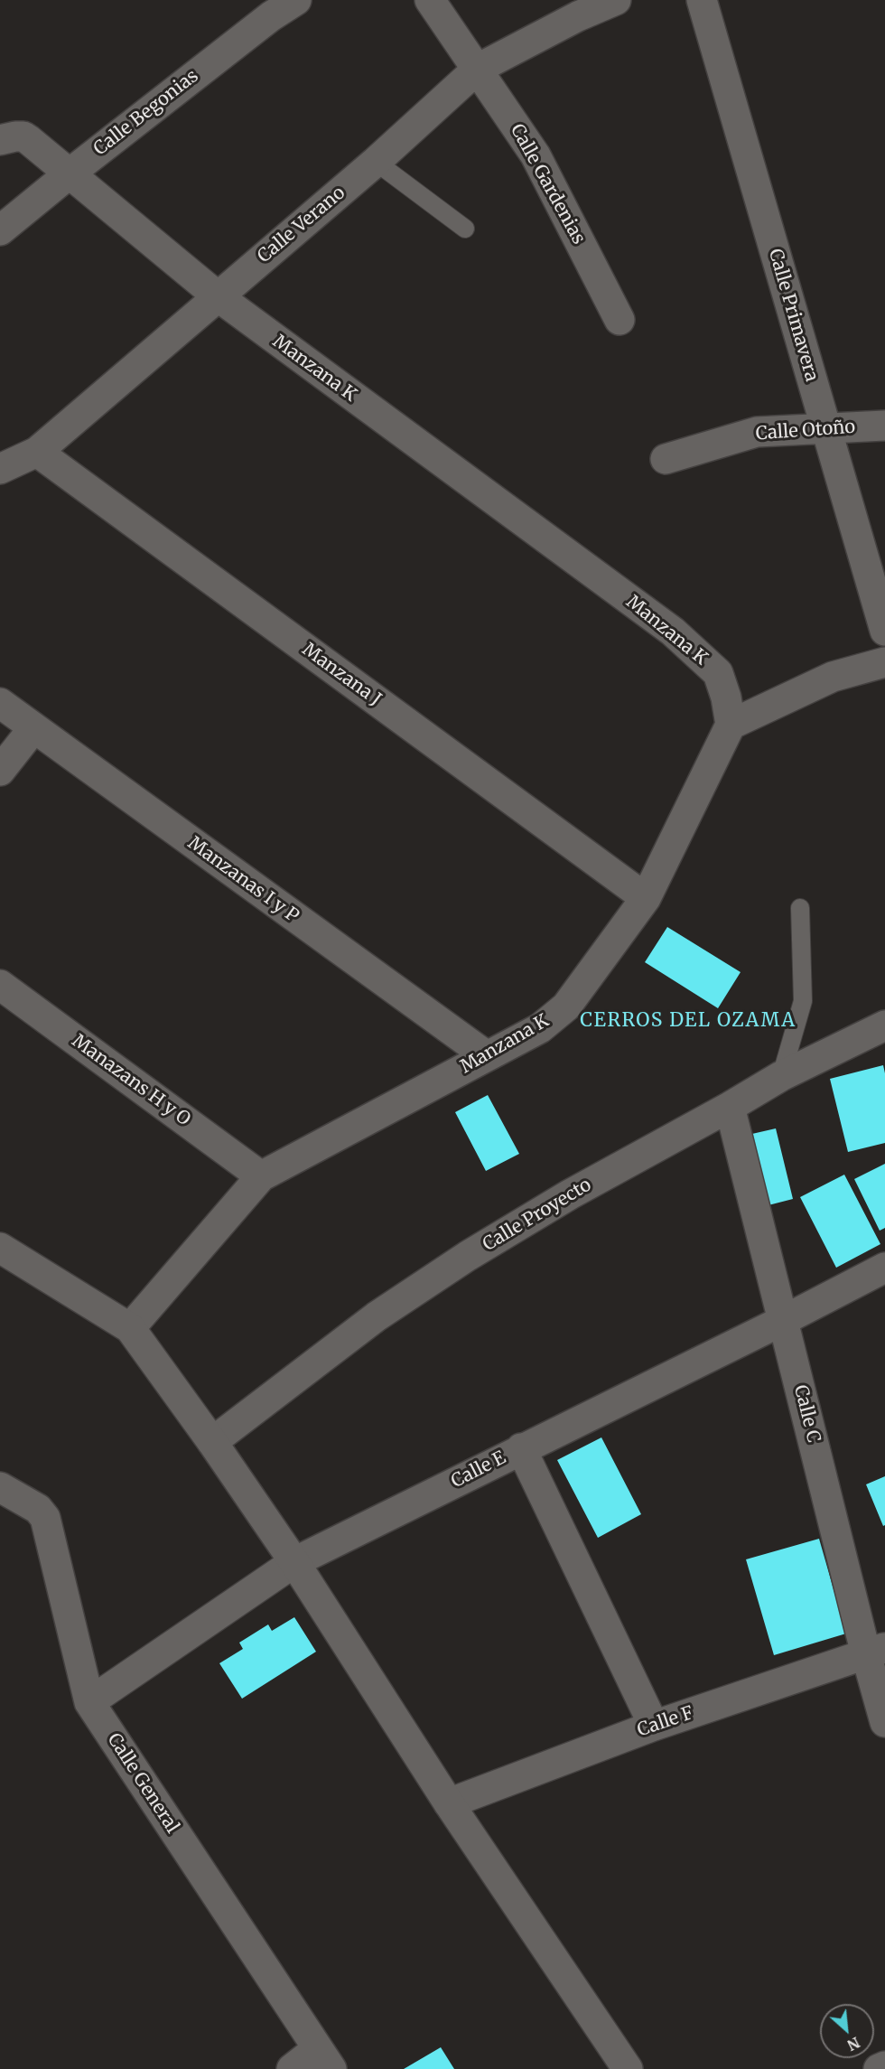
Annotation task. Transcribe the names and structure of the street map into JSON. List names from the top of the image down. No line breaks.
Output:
{"streets":{"street":["Calle Begonias","Calle Gardenias","Calle Verano","Calle Primavera","Manzana K","Calle Otoño","Manzana J","Manzanas I y P","Manazans H y O","Calle Proyecto","Calle C","Calle E","Calle F","Calle General"]},"crossings":[["Calle Begonias","Manzana K"],["Calle Gardenias","Calle Verano"],["Calle Verano","Manzana K"],["Calle Verano","Manzana J"],["Calle Primavera","Calle Otoño"],["Manzana K","Manzana J"],["Manzana K","Manzanas I y P"],["Manzana K","Manazans H y O"],["Calle Proyecto","Calle C"],["Calle C","Calle E"],["Calle C","Calle F"],["Calle E","Calle General"]],"districts":["CERROS DEL OZAMA"],"north":"bottom right"}
